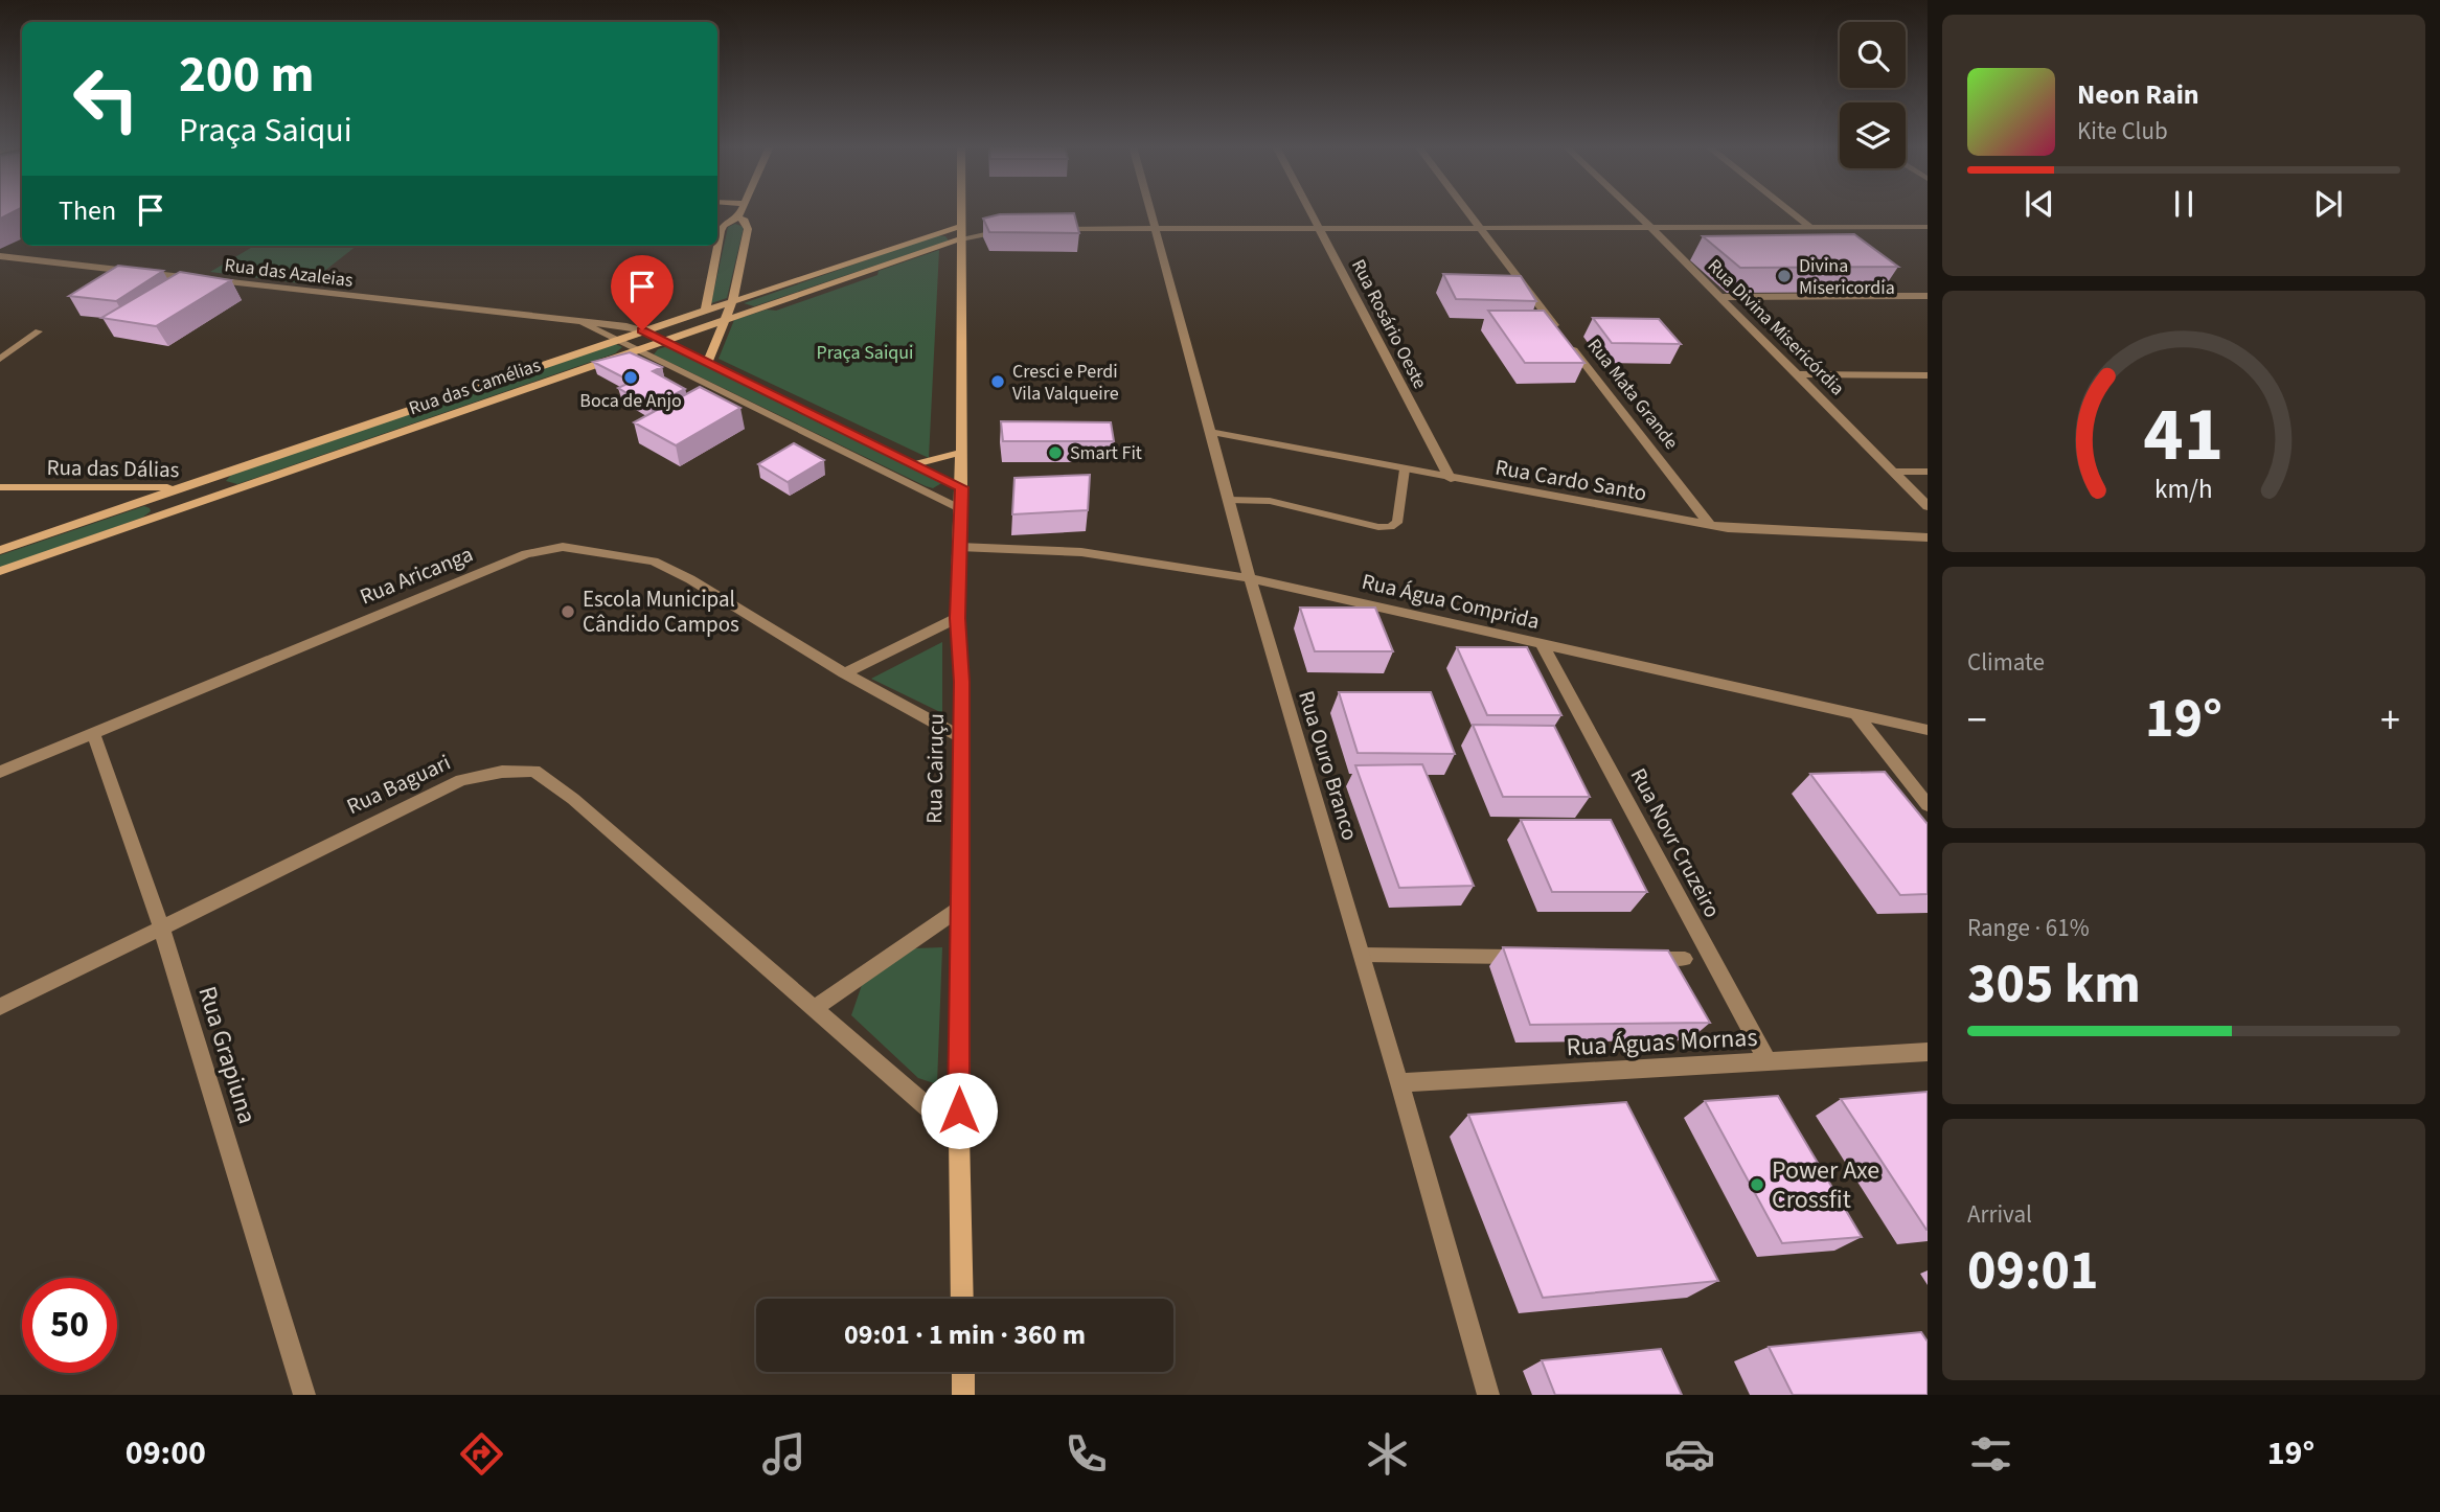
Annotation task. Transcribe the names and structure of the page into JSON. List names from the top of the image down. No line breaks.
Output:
{"streets":{"street":["Rua das Azaleias","Rua Rosário Oeste","Rua Divina Misericórdia","Rua das Camélias","Rua Mata Grande","Rua das Dálias","Rua Cardo Santo","Rua Aricanga","Rua Água Comprida","Rua Ouro Branco","Rua Cairuçu","Rua Baguari","Rua Novr Cruzeiro","Rua Águas Mornas","Rua Grapiuna"]},"crossings":[["Rua das Azaleias","Rua das Camélias"],["Rua Rosário Oeste","Rua Cardo Santo"],["Rua das Camélias","Rua das Dálias"],["Rua das Camélias","Rua Cairuçu"],["Rua Mata Grande","Rua Cardo Santo"],["Rua Cardo Santo","Rua Ouro Branco"],["Rua Aricanga","Rua Cairuçu"],["Rua Aricanga","Rua Grapiuna"],["Rua Água Comprida","Rua Ouro Branco"],["Rua Água Comprida","Rua Cairuçu"],["Rua Água Comprida","Rua Novr Cruzeiro"],["Rua Ouro Branco","Rua Águas Mornas"],["Rua Cairuçu","Rua Baguari"],["Rua Baguari","Rua Grapiuna"],["Rua Novr Cruzeiro","Rua Águas Mornas"]],"parks":["Praça Saiqui"],"places":["Divina Misericordia","Boca de Anjo","Cresci e Perdi Vila Valqueire","Smart Fit","Escola Municipal Cândido Campos","Power Axe Crossfit"],"page":{"turn":["200 m","Praça Saiqui"],"song":["Neon Rain","Kite Club"],"then":"Then","tile":["Climate",["Range · 61%","305 km"],["Arrival","09:01"]],"heat":["−","19°","+"],"limit":"50","trip":"09:01 · 1 min · 360 m","tabs":["09:00","19°"],"gauge":["41","km/h"]}}
